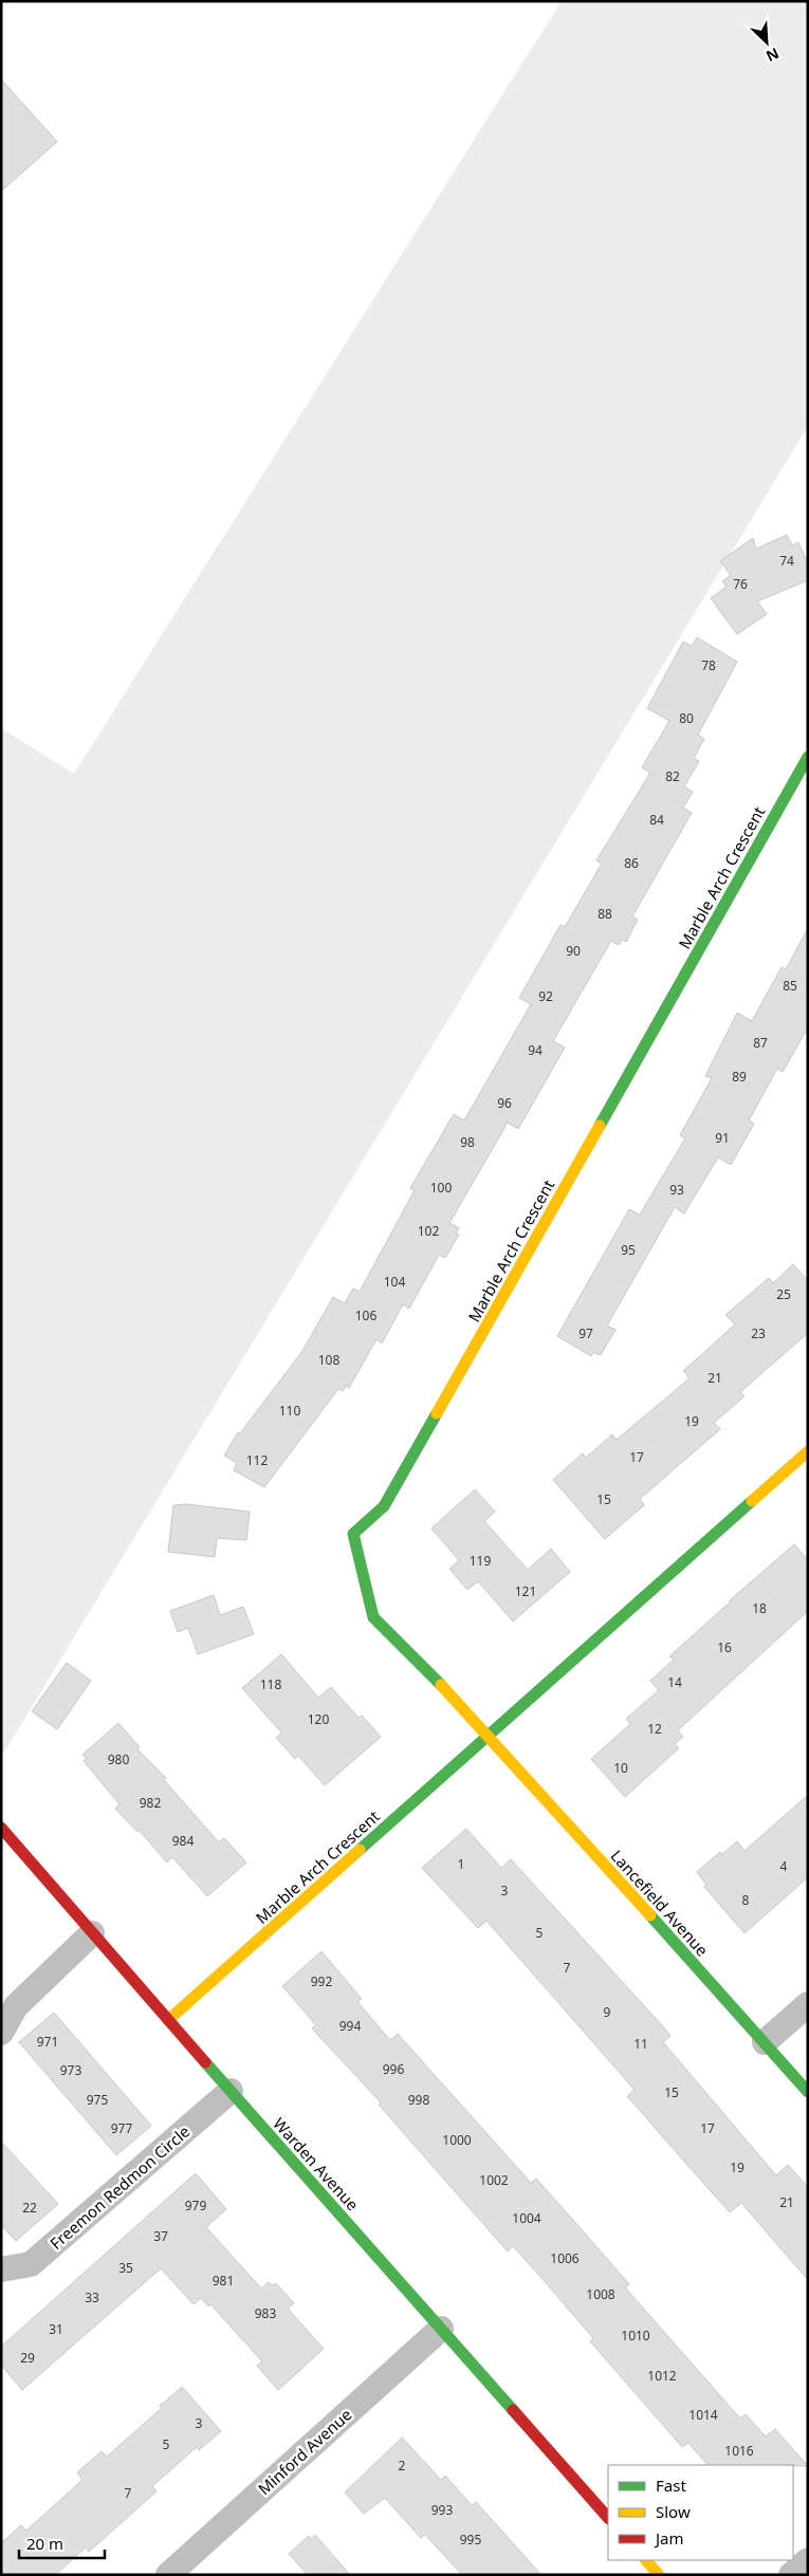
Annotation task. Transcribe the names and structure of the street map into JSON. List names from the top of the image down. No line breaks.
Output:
{"streets":{"street":["Marble Arch Crescent","Lancefield Avenue","Warden Avenue","Freemon Redmon Circle","Minford Avenue"]},"crossings":[["Marble Arch Crescent","Lancefield Avenue"],["Marble Arch Crescent","Warden Avenue"],["Warden Avenue","Freemon Redmon Circle"],["Warden Avenue","Minford Avenue"]],"house_numbers":["74","76","78","80","82","84","86","88","90","85","92","87","94","89","96","91","98","100","93","102","95","104","25","106","97","23","108","21","110","19","17","112","15","119","121","18","16","14","118","120","12","980","10","982","984","1","4","3","8","5","7","992","9","994","971","11","996","973","15","975","998","977","17","1000","19","1002","21","979","22","1004","37","1006","35","981","1008","33","983","31","1010","29","1012","1014","3","5","1016","2","7","993","995"],"legend":["Fast","Slow","Jam"],"scale_bar":"20 m","north":"bottom right"}
